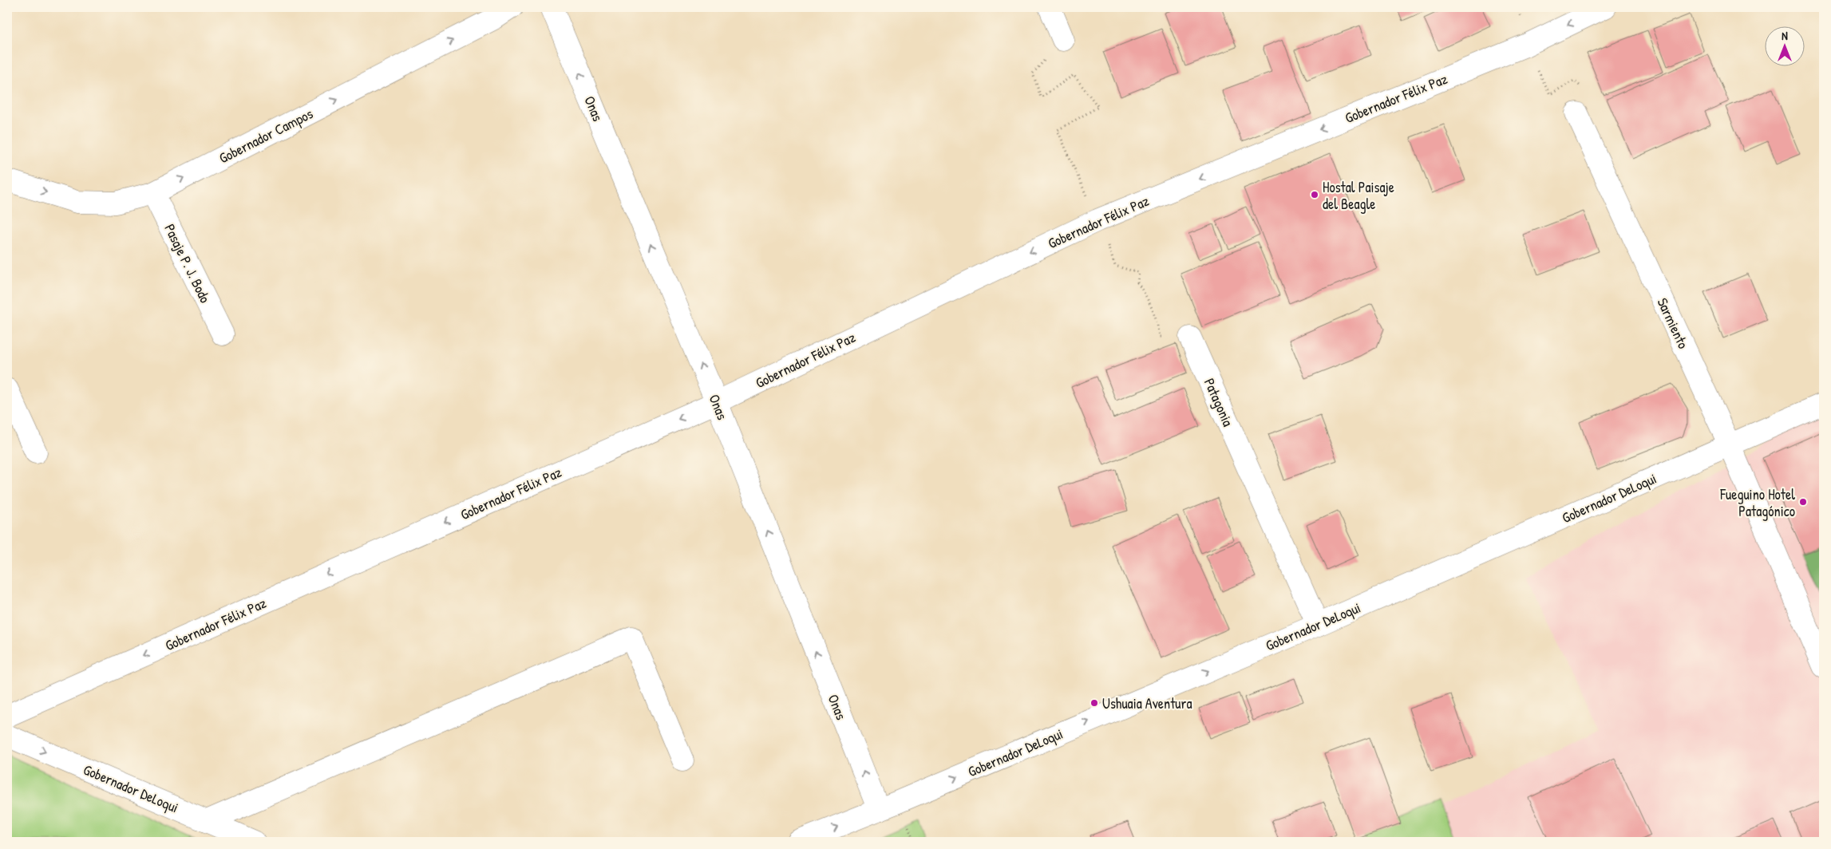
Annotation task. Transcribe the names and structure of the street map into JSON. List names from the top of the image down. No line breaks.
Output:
{"streets":{"street":["Gobernador Félix Paz","Onas","Gobernador Campos","Pasaje P. J. Bodo","Sarmiento","Patagonia","Gobernador DeLoqui"]},"crossings":[["Gobernador Félix Paz","Onas"],["Onas","Gobernador DeLoqui"],["Gobernador Campos","Pasaje P. J. Bodo"],["Sarmiento","Gobernador DeLoqui"],["Patagonia","Gobernador DeLoqui"]],"one_way":["Gobernador Félix Paz","Onas","Gobernador Campos","Gobernador DeLoqui"],"places":["Hostal Paisaje del Beagle","Fueguino Hotel Patagónico","Ushuaia Aventura"],"north":"top"}
